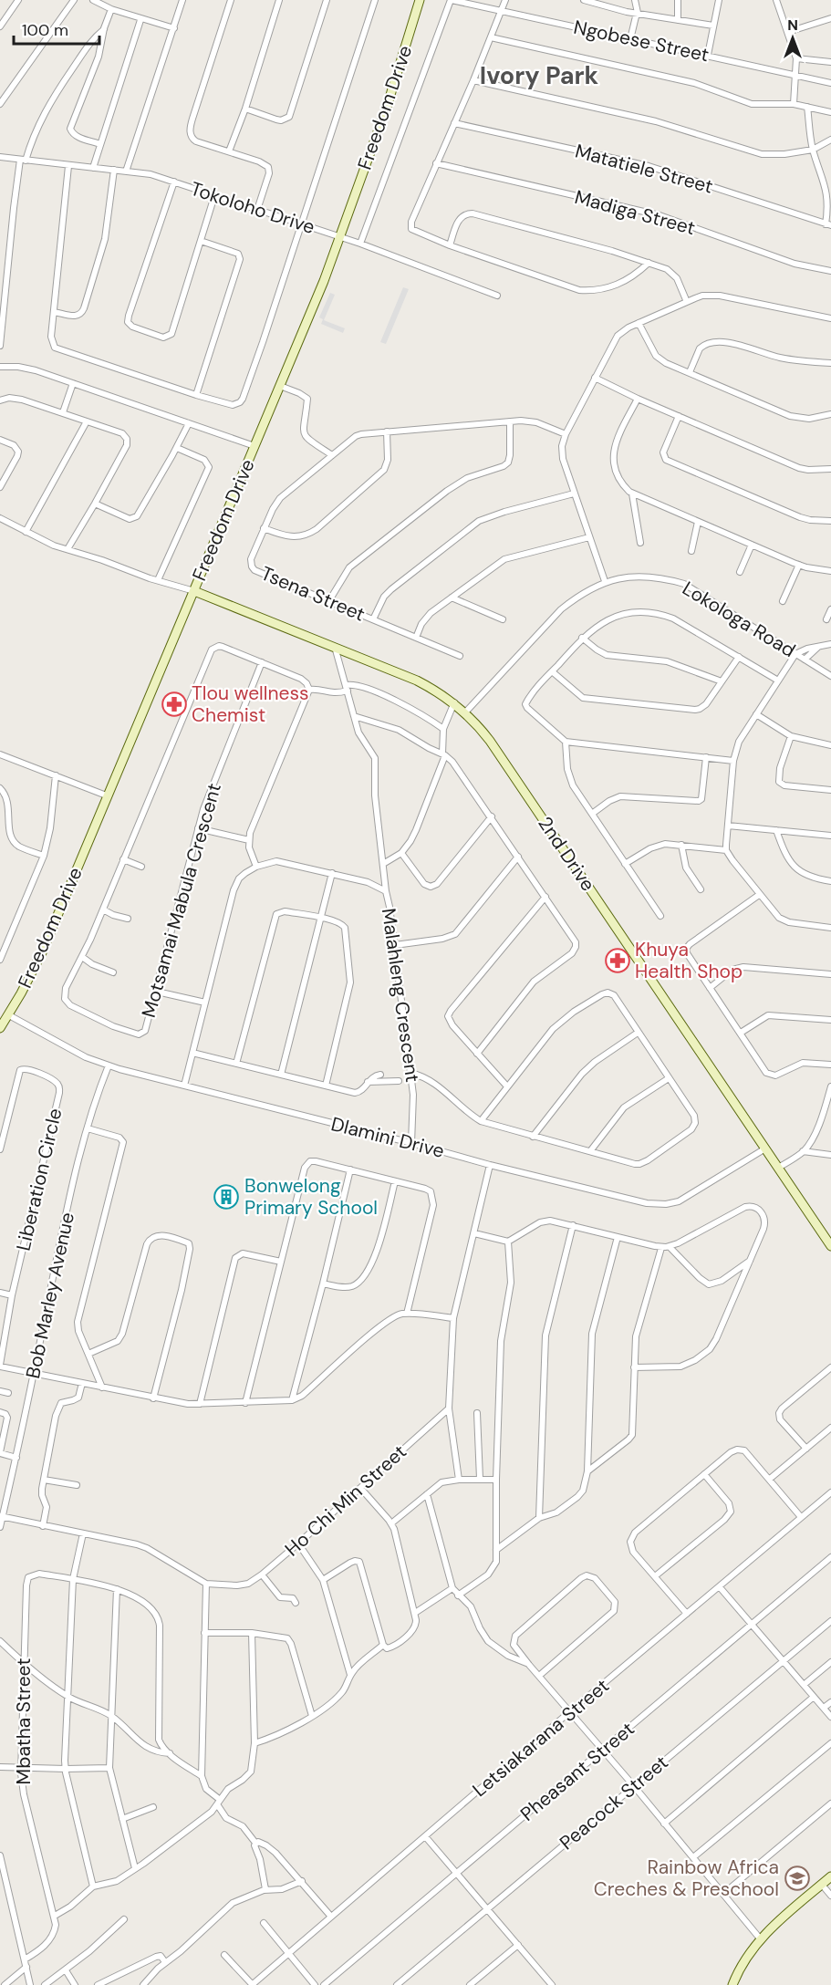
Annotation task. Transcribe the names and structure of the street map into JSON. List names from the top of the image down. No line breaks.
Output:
{"streets":{"street":["Ngobese Street","Freedom Drive","Matatiele Street","Tokoloho Drive","Madiga Street","Tsena Street","Lokologa Road","2nd Drive","Motsamai Mabula Crescent","Malahleng Crescent","Dlamini Drive","Liberation Circle","Bob Marley Avenue","Ho Chi Min Street","Mbatha Street","Letsiakarana Street","Pheasant Street","Peacock Street"]},"crossings":[["Freedom Drive","Tokoloho Drive"],["Freedom Drive","2nd Drive"],["Freedom Drive","Dlamini Drive"],["Lokologa Road","2nd Drive"],["2nd Drive","Dlamini Drive"],["Malahleng Crescent","Dlamini Drive"],["Dlamini Drive","Bob Marley Avenue"],["Bob Marley Avenue","Ho Chi Min Street"]],"districts":["Ivory Park"],"places":{"pharmacy":["Tlou wellness Chemist","Khuya Health Shop"],"building":["Bonwelong Primary School"],"school or university":["Rainbow Africa Creches & Preschool"]},"scale_bar":"100 m","north":"top"}
